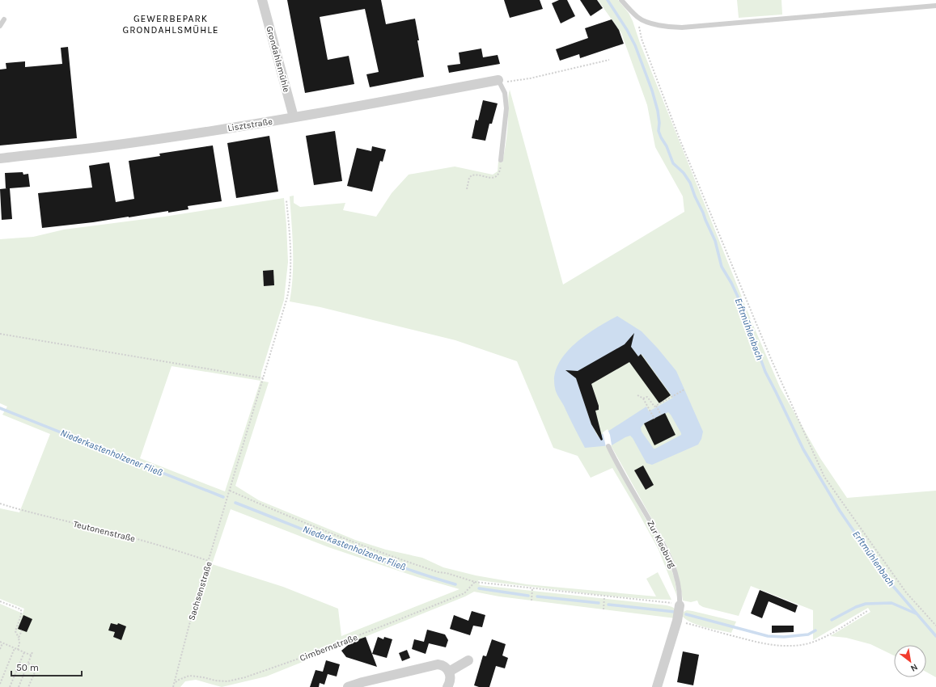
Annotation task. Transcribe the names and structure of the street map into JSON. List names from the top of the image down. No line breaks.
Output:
{"streets":{"street":["Grondahlsmühle","Lisztstraße","Zur Kleeburg"],"path":["Teutonenstraße","Sachsenstraße","Cimbernstraße"]},"crossings":[["Grondahlsmühle","Lisztstraße"],["Teutonenstraße","Sachsenstraße"],["Sachsenstraße","Cimbernstraße"]],"districts":["GEWERBEPARK GRONDAHLSMÜHLE"],"water":["Erftmühlenbach","Niederkastenholzener Fließ"],"scale_bar":"50 m","north":"bottom right"}
